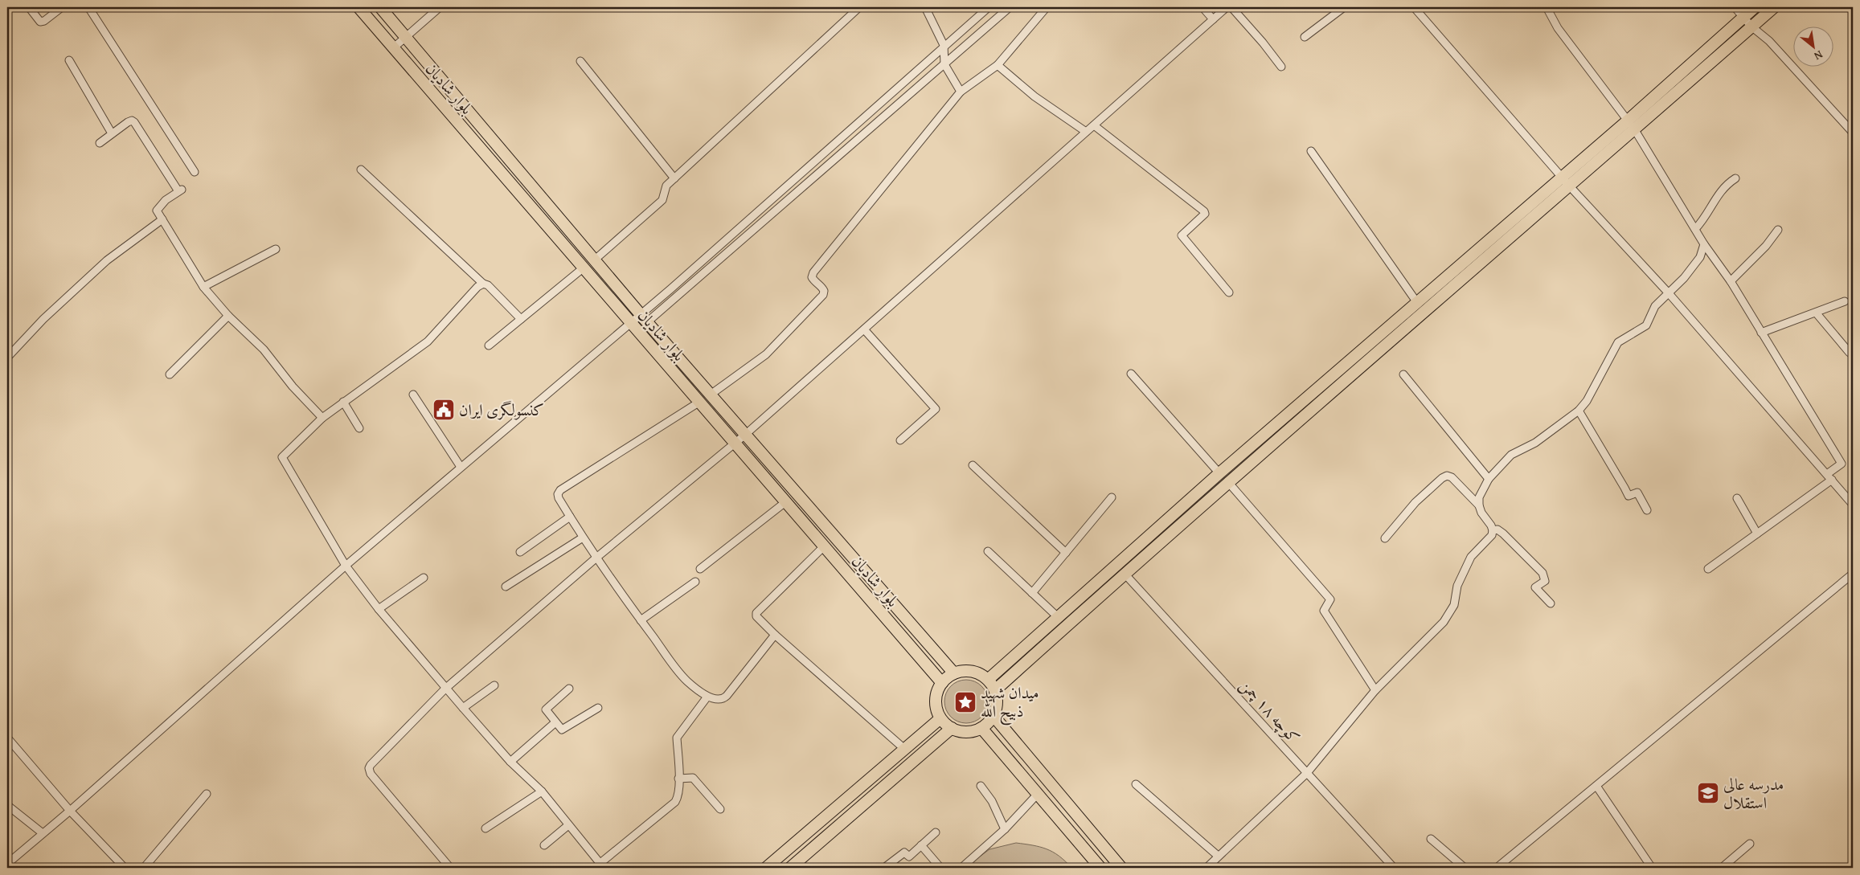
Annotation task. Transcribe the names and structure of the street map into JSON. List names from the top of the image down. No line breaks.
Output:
{"streets":{"main road":["بلوار شادیان"],"street":["كوچه ١٨ چمن"]},"places":{"public building":["کنسولگری ایران"],"place":["میدان شهید ذبیح الله"],"school or university":["مدرسه عالی استقلال"]},"north":"bottom right"}
